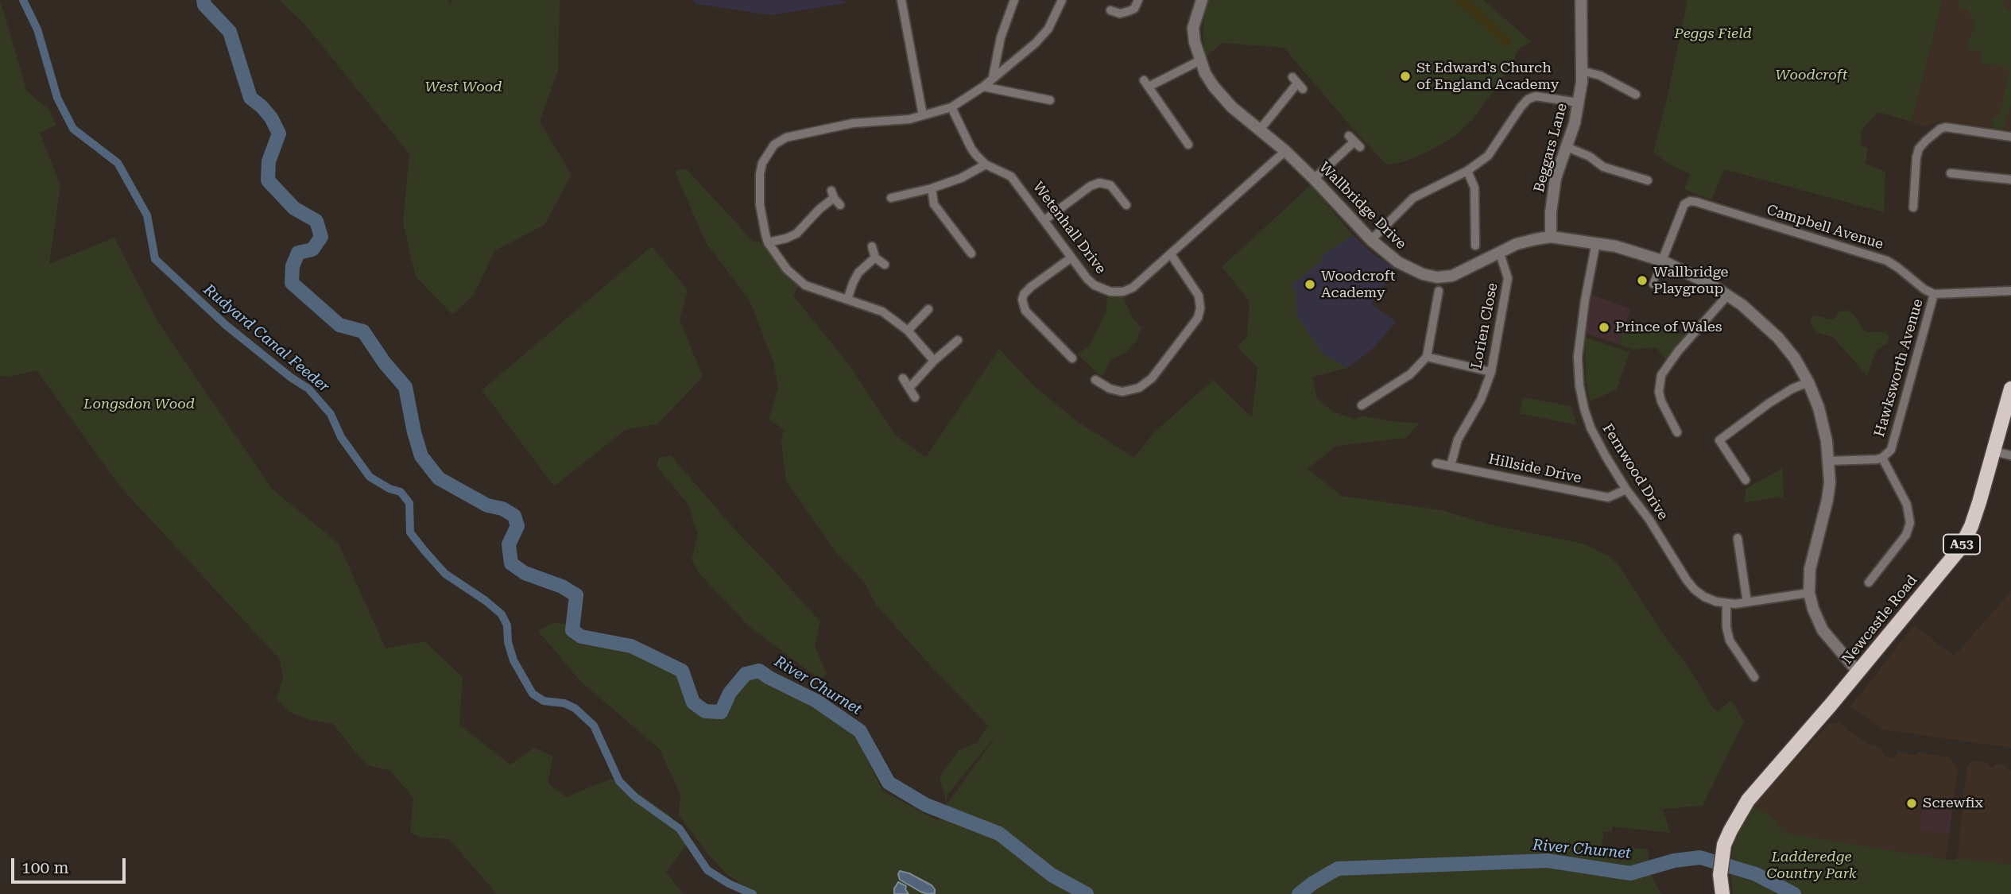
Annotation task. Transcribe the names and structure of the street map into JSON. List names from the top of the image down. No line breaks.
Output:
{"streets":{"highway":["A53","Newcastle Road"],"street":["Beggars Lane","Wallbridge Drive","Campbell Avenue","Wetenhall Drive","Lorien Close","Hawksworth Avenue","Hillside Drive","Fernwood Drive"]},"crossings":[["Beggars Lane","Wallbridge Drive"],["Wallbridge Drive","Campbell Avenue"],["Wallbridge Drive","Wetenhall Drive"],["Wallbridge Drive","Lorien Close"],["Wallbridge Drive","Hawksworth Avenue"],["Wallbridge Drive","Fernwood Drive"],["Wallbridge Drive","Newcastle Road"],["Campbell Avenue","Hawksworth Avenue"],["Lorien Close","Hillside Drive"],["Hillside Drive","Fernwood Drive"]],"water":["Rudyard Canal Feeder","River Churnet"],"parks":["Peggs Field","Woodcroft","West Wood","Longsdon Wood","Ladderedge Country Park"],"places":["St Edward's Church of England Academy","Wallbridge Playgroup","Woodcroft Academy","Prince of Wales","Screwfix"],"scale_bar":"100 m"}
